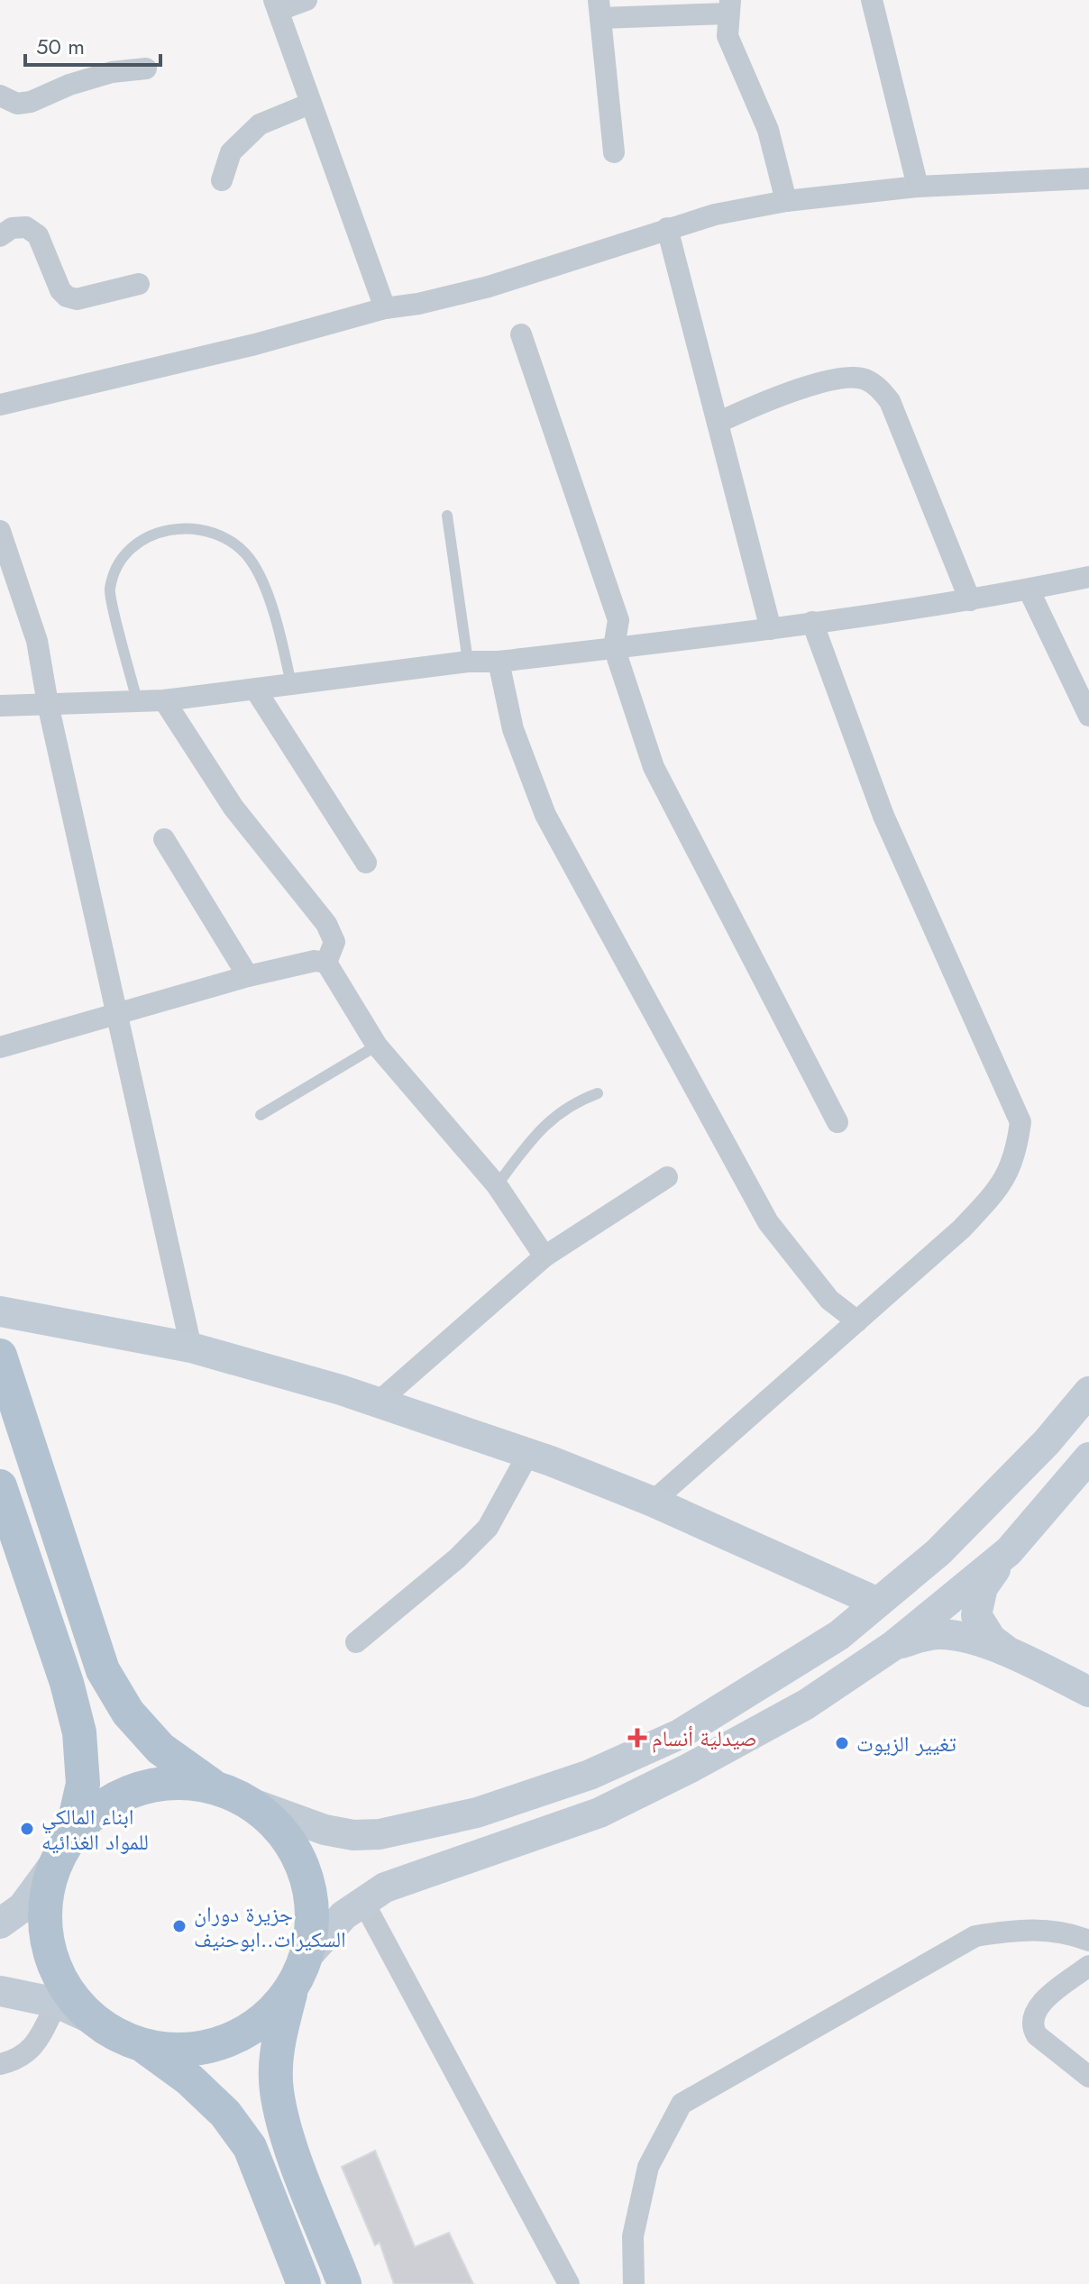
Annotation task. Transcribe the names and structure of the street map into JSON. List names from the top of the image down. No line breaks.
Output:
{"places":{"health":["صيدلية أنسام"],"other":["تغيير الزيوت","ابناء المالكي للمواد الغذائيه","جزيرة دوران السكيرات..ابوحنيف"]},"scale_bar":"50 m"}
